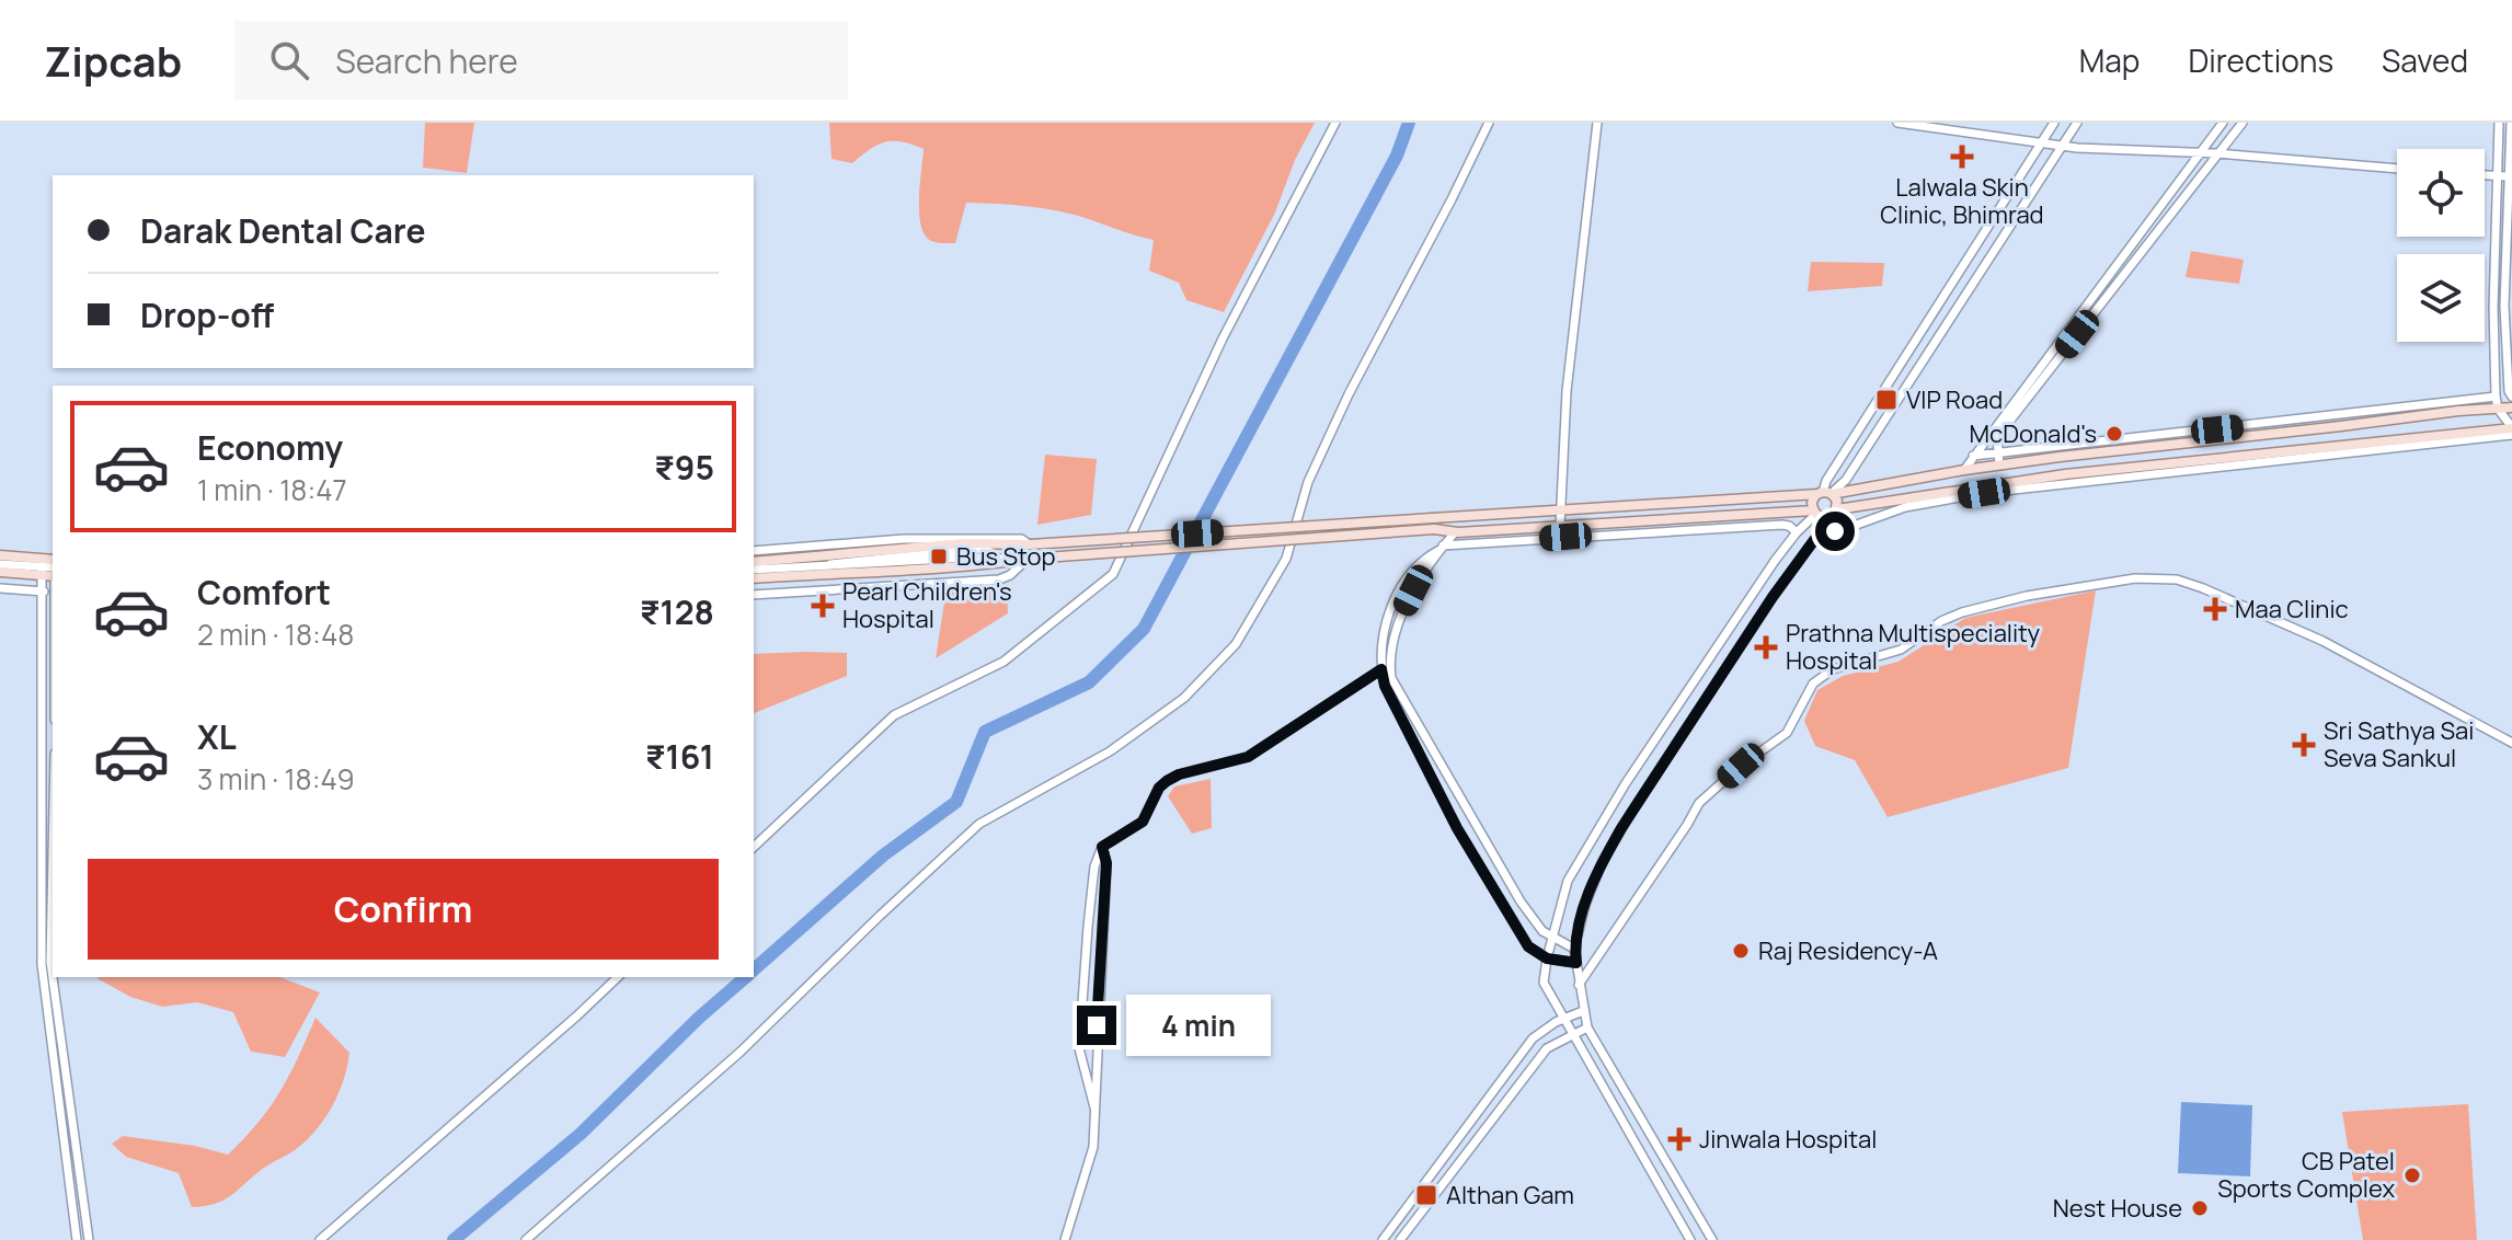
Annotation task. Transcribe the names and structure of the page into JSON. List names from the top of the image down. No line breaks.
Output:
{"places":{"health":["Lalwala Skin Clinic, Bhimrad","Pearl Children's Hospital","Maa Clinic","Prathna Multispeciality Hospital","Sri Sathya Sai Seva Sankul","Jinwala Hospital"],"transit":["VIP Road","Bus Stop","Althan Gam"],"other":["McDonald's","Raj Residency-A","CB Patel Sports Complex","Nest House"]},"page":{"header":"Zipcab","search":"Search here","nav":["Map","Directions","Saved"],"banner":["Darak Dental Care","Drop-off"],"list":[{"name":"Economy","note":"1 min · 18:47","value":"₹95"},{"name":"Comfort","note":"2 min · 18:48","value":"₹128"},{"name":"XL","note":"3 min · 18:49","value":"₹161"}],"buttons":"Confirm","bubble":"4 min"}}
